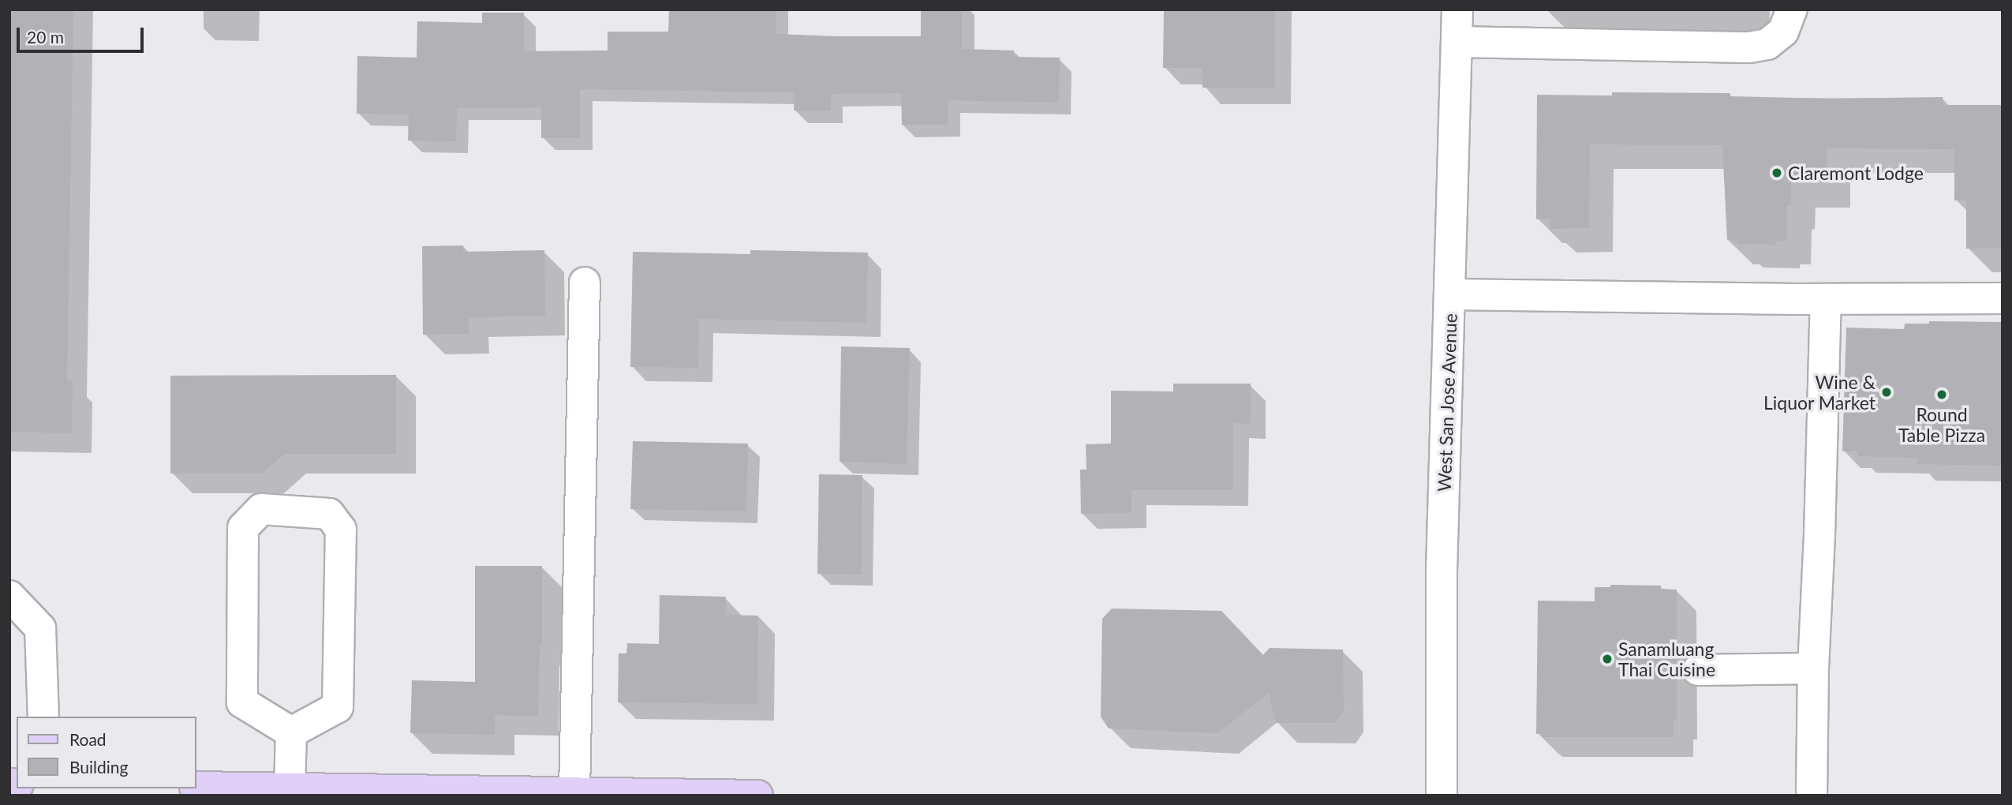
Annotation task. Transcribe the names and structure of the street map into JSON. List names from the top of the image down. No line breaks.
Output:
{"streets":{"street":["West San Jose Avenue"]},"places":["Claremont Lodge","Wine & Liquor Market","Round Table Pizza","Sanamluang Thai Cuisine"],"legend":["Road","Building"],"scale_bar":"20 m"}
